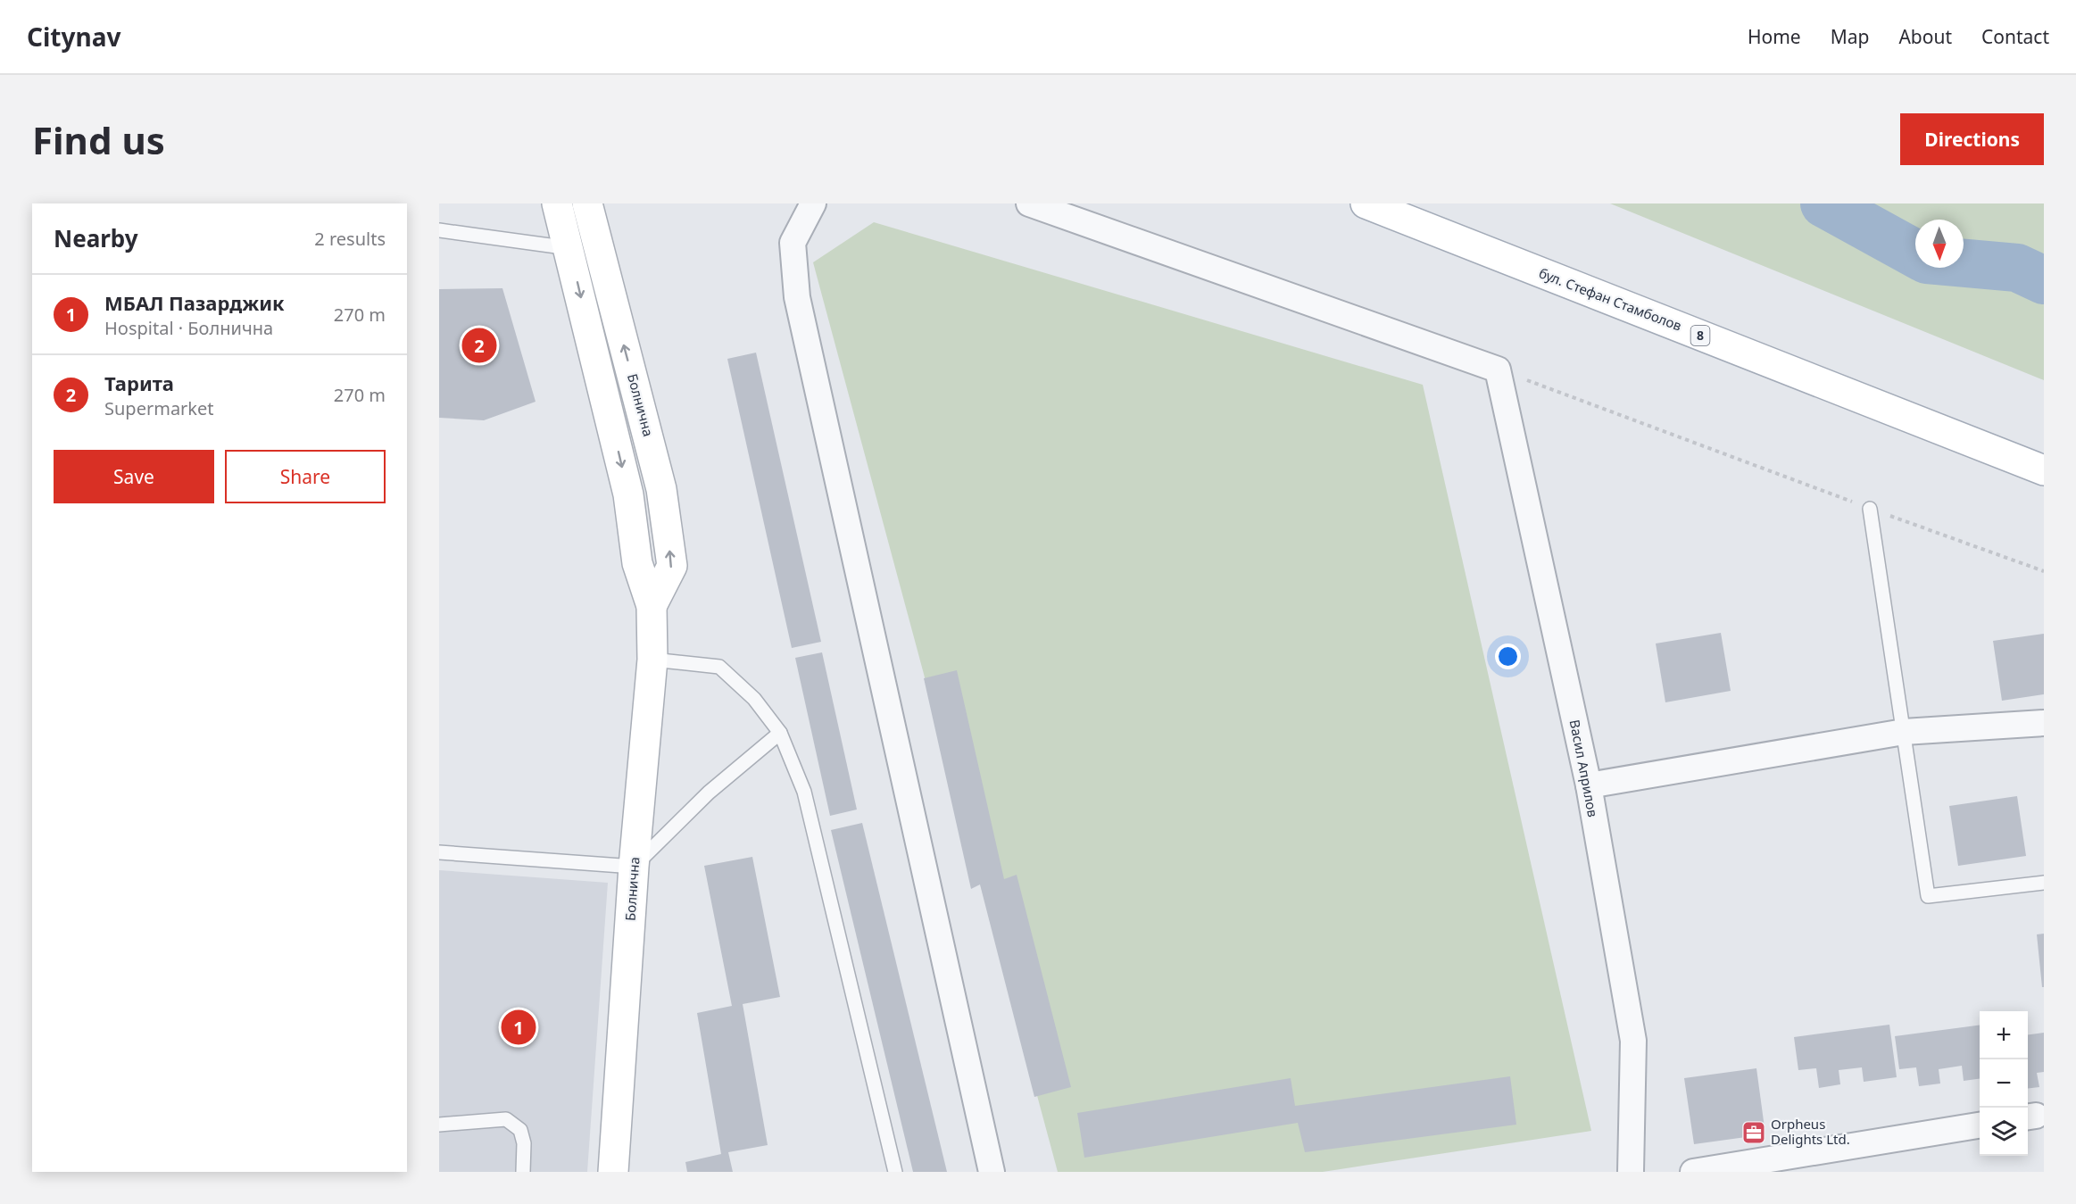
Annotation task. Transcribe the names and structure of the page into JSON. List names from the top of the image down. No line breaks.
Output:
{"streets":{"street":["бул. Стефан Стамболов","8","Болнична","Васил Априлов"]},"places":{"office":["Orpheus Delights Ltd."]},"north":"bottom","page":{"header":"Citynav","nav":["Home","Map","About","Contact"],"buttons":["Directions",["Save","Share"]],"title":"Find us","heading":["Nearby","2 results"],"list":[{"mark":"1","name":"МБАЛ Пазарджик","note":"Hospital · Болнична","value":"270 m"},{"mark":"2","name":"Тарита","note":"Supermarket","value":"270 m"}],"pins":["2","1"],"map_buttons":["+","−"]}}
